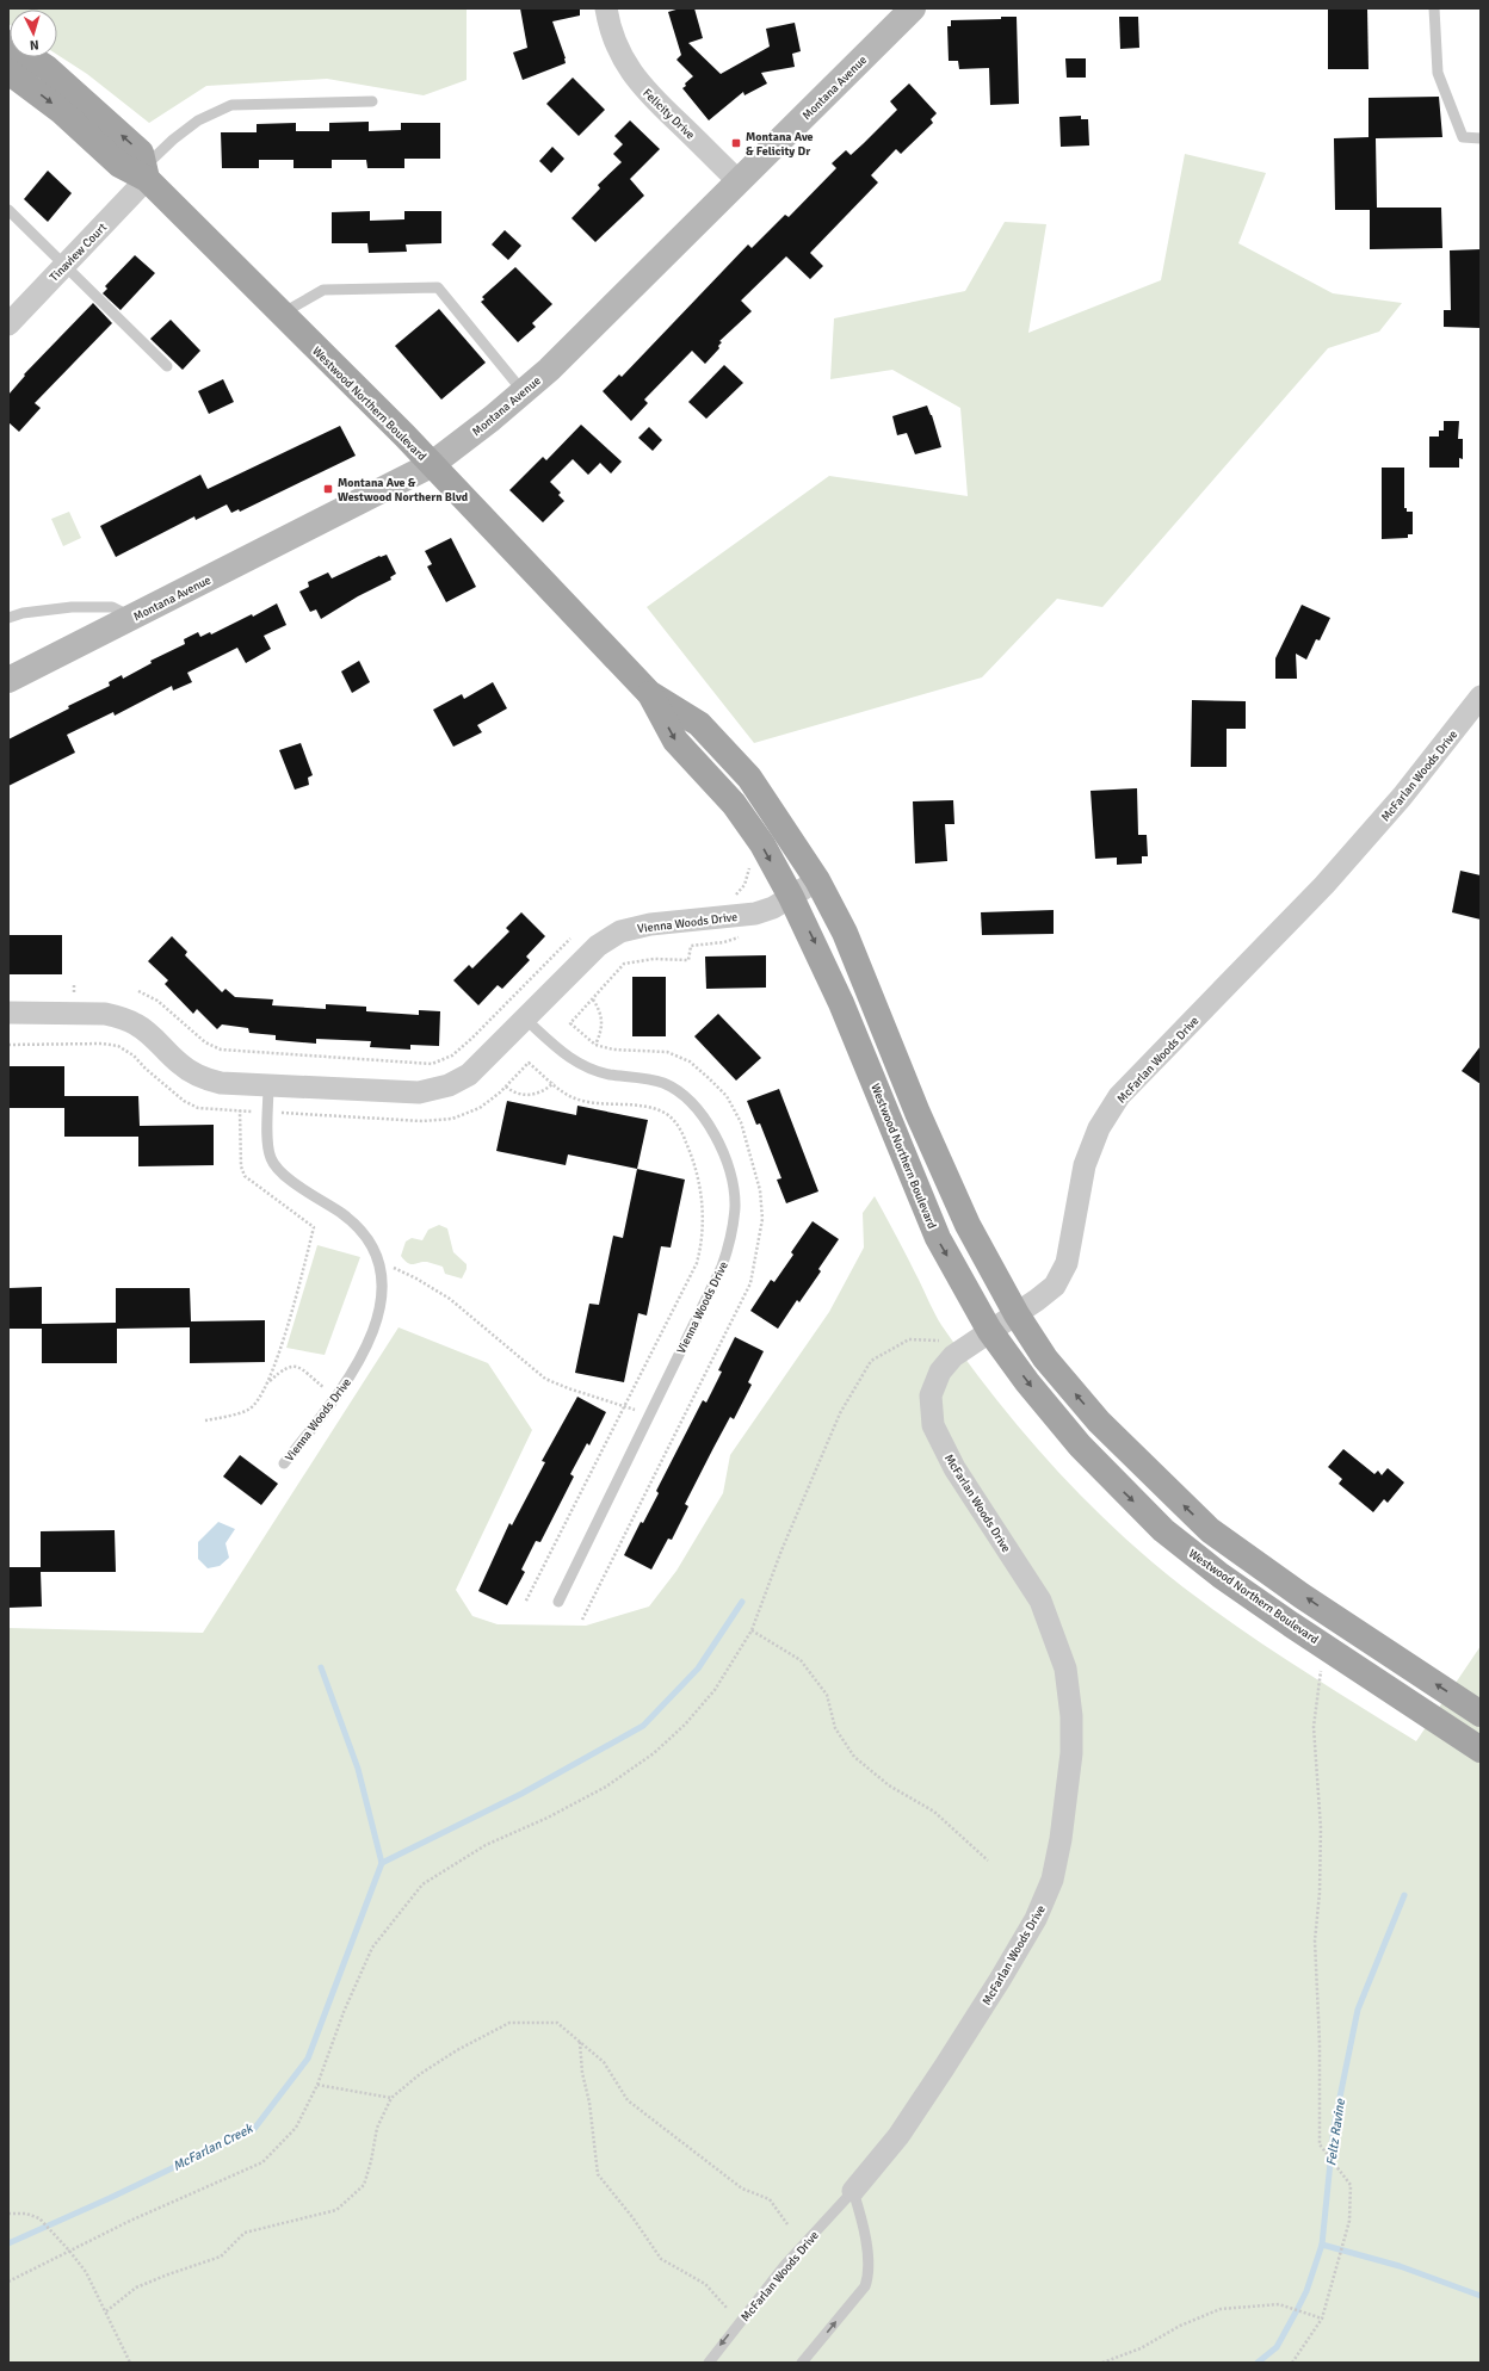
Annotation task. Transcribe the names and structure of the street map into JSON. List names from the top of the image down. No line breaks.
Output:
{"streets":{"main road":["Westwood Northern Boulevard"],"street":["Montana Avenue","Felicity Drive","Tinaview Court","McFarlan Woods Drive","Vienna Woods Drive"]},"crossings":[["Montana Avenue","Felicity Drive"],["Montana Avenue","Westwood Northern Boulevard"],["Tinaview Court","Westwood Northern Boulevard"],["Westwood Northern Boulevard","McFarlan Woods Drive"],["Westwood Northern Boulevard","Vienna Woods Drive"]],"water":["Feltz Ravine","McFarlan Creek"],"places":{"transit":["Montana Ave & Felicity Dr","Montana Ave & Westwood Northern Blvd"]},"north":"bottom"}
